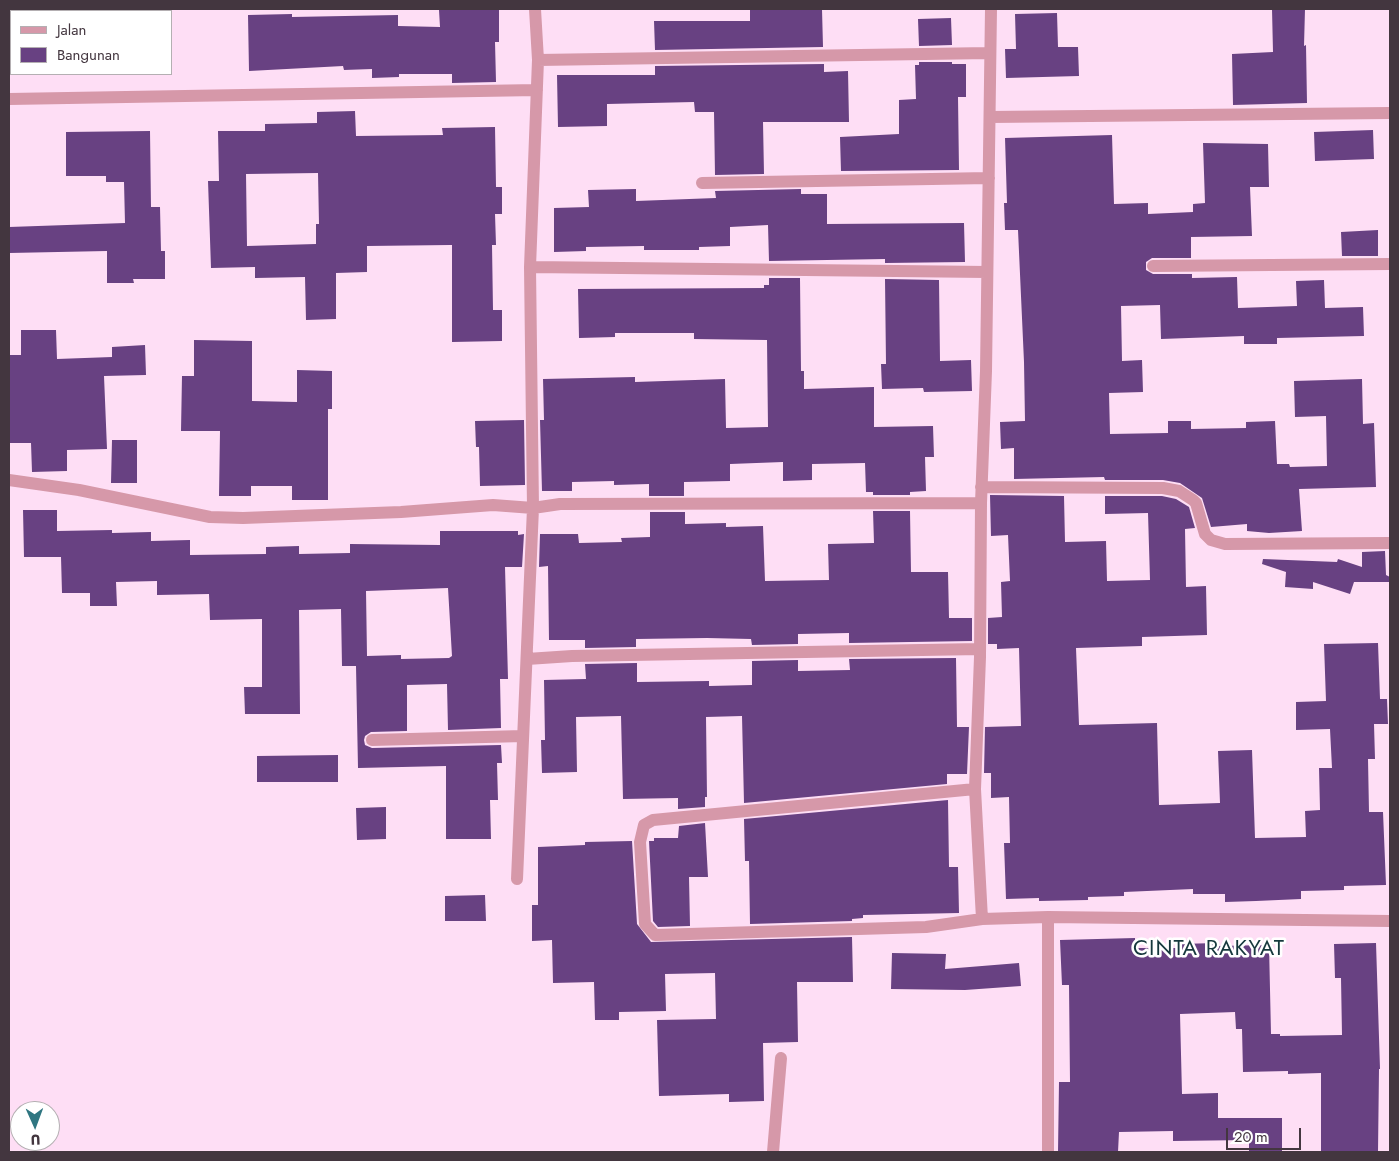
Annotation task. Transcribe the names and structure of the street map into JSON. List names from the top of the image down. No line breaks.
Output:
{"districts":["CINTA RAKYAT"],"legend":["Jalan","Bangunan"],"scale_bar":"20 m","north":"bottom"}
